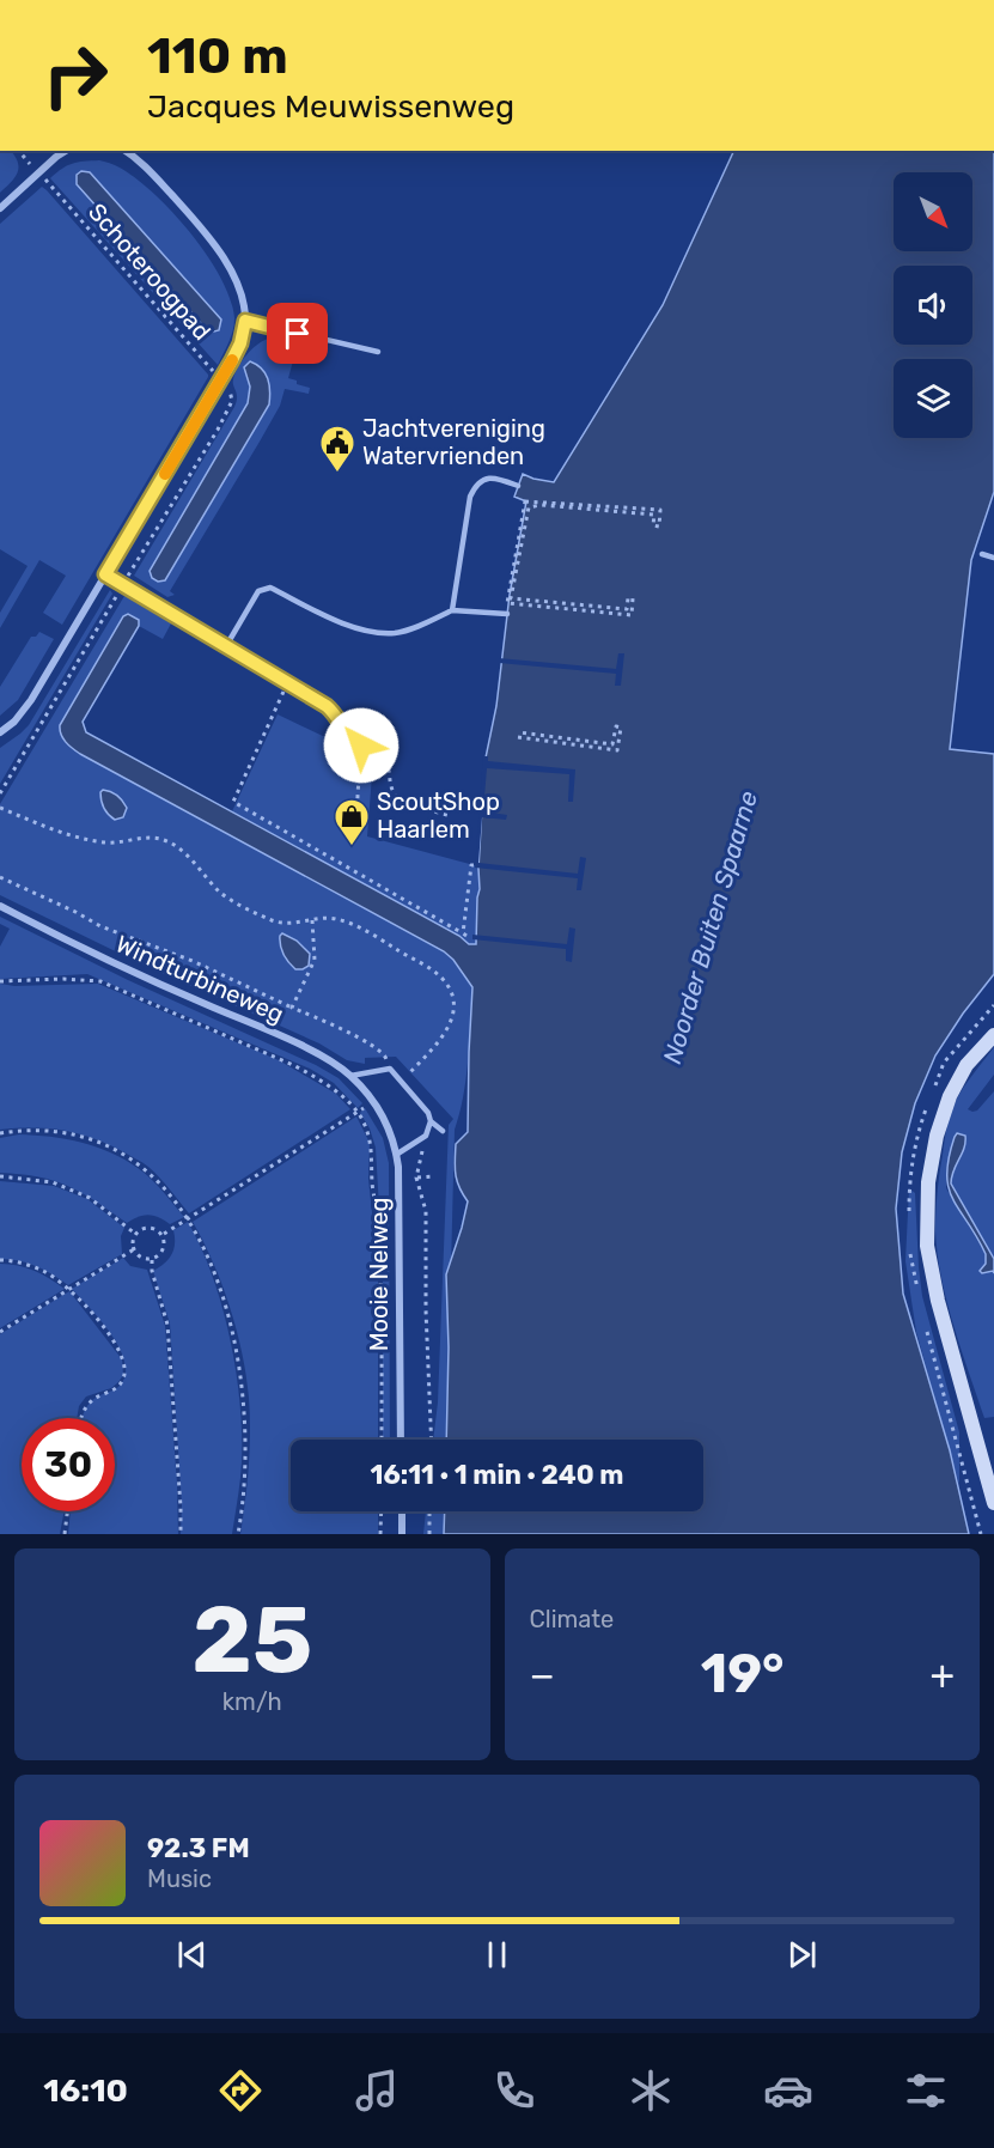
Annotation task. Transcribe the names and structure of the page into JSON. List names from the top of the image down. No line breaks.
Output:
{"streets":{"street":["Windturbineweg","Mooie Nelweg"],"path":["Schoteroogpad"]},"crossings":[["Windturbineweg","Mooie Nelweg"]],"water":["Noorder Buiten Spaarne"],"places":{"public building":["Jachtvereniging Watervrienden"],"shop":["ScoutShop Haarlem"]},"north":"bottom right","page":{"turn":["110 m","Jacques Meuwissenweg"],"limit":"30","trip":"16:11 · 1 min · 240 m","tile":[["25","km/h"],"Climate"],"heat":["−","19°","+"],"song":["92.3 FM","Music"],"tabs":"16:10"}}
